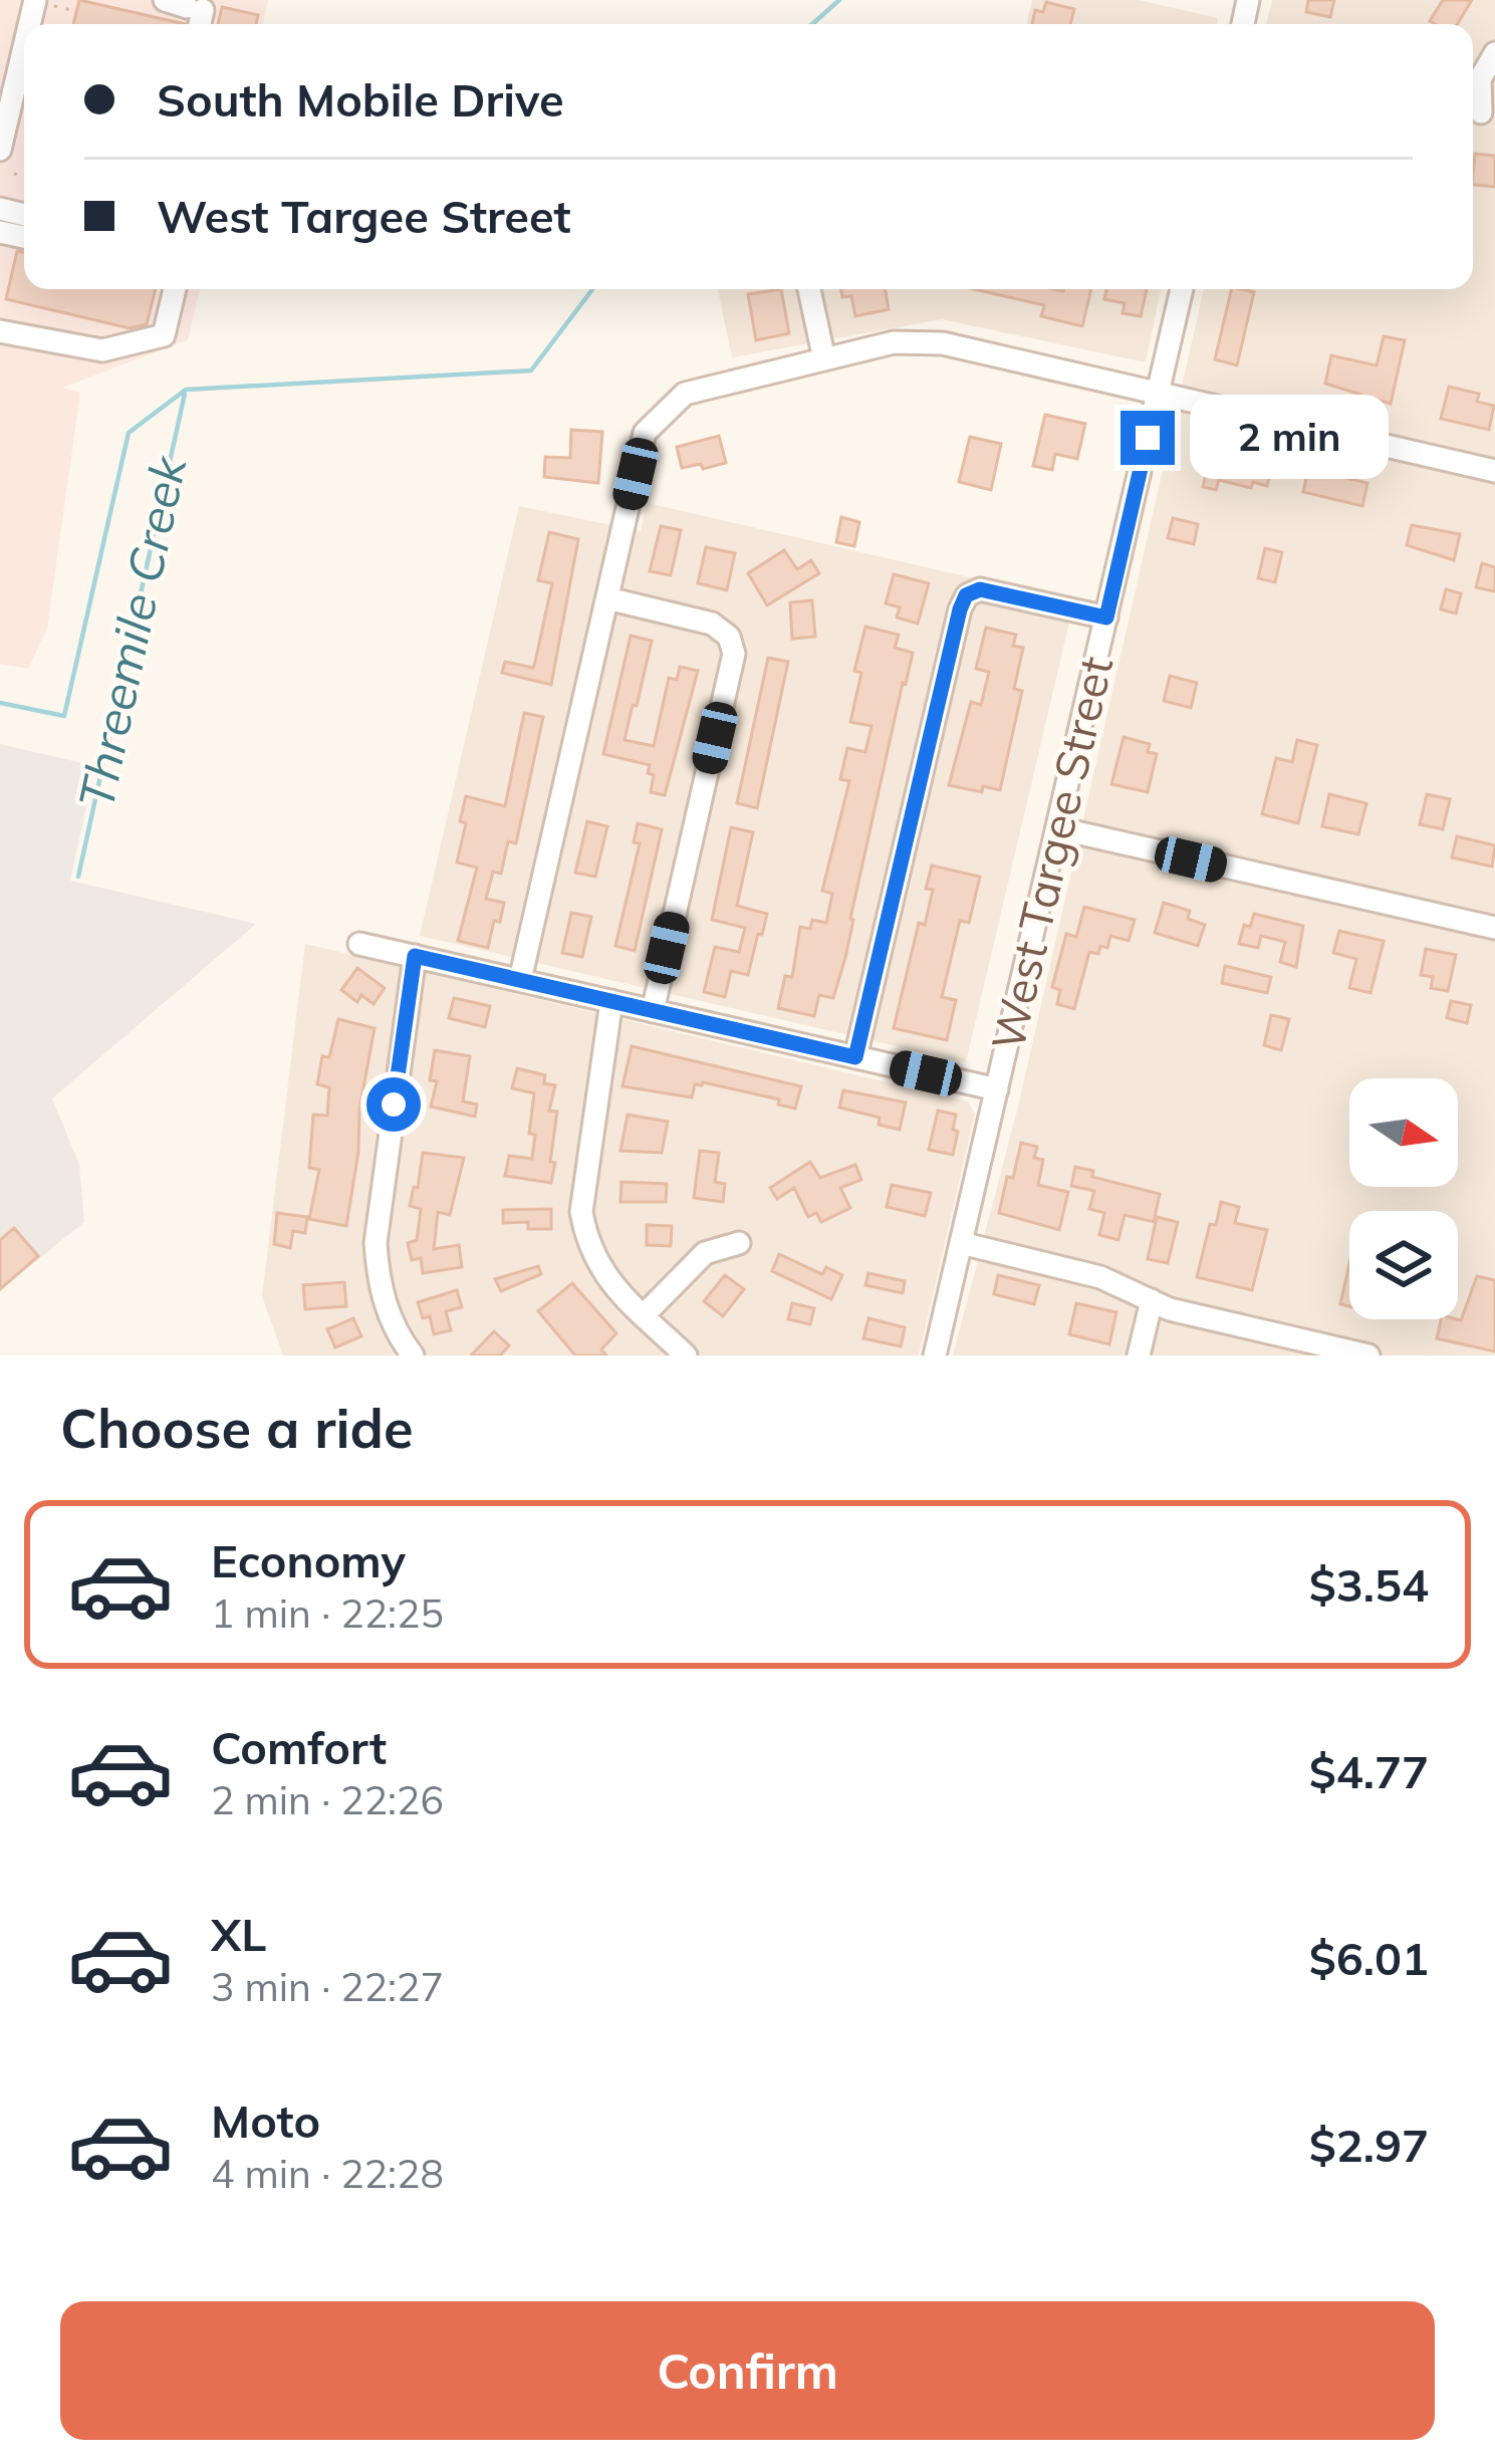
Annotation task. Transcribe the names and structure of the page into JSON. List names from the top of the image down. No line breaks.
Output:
{"streets":{"street":["West Targee Street"]},"water":["Threemile Creek"],"north":"right","page":{"banner":["South Mobile Drive","West Targee Street"],"bubble":"2 min","heading":"Choose a ride","list":[{"name":"Economy","note":"1 min · 22:25","value":"$3.54"},{"name":"Comfort","note":"2 min · 22:26","value":"$4.77"},{"name":"XL","note":"3 min · 22:27","value":"$6.01"},{"name":"Moto","note":"4 min · 22:28","value":"$2.97"}],"buttons":"Confirm"}}
